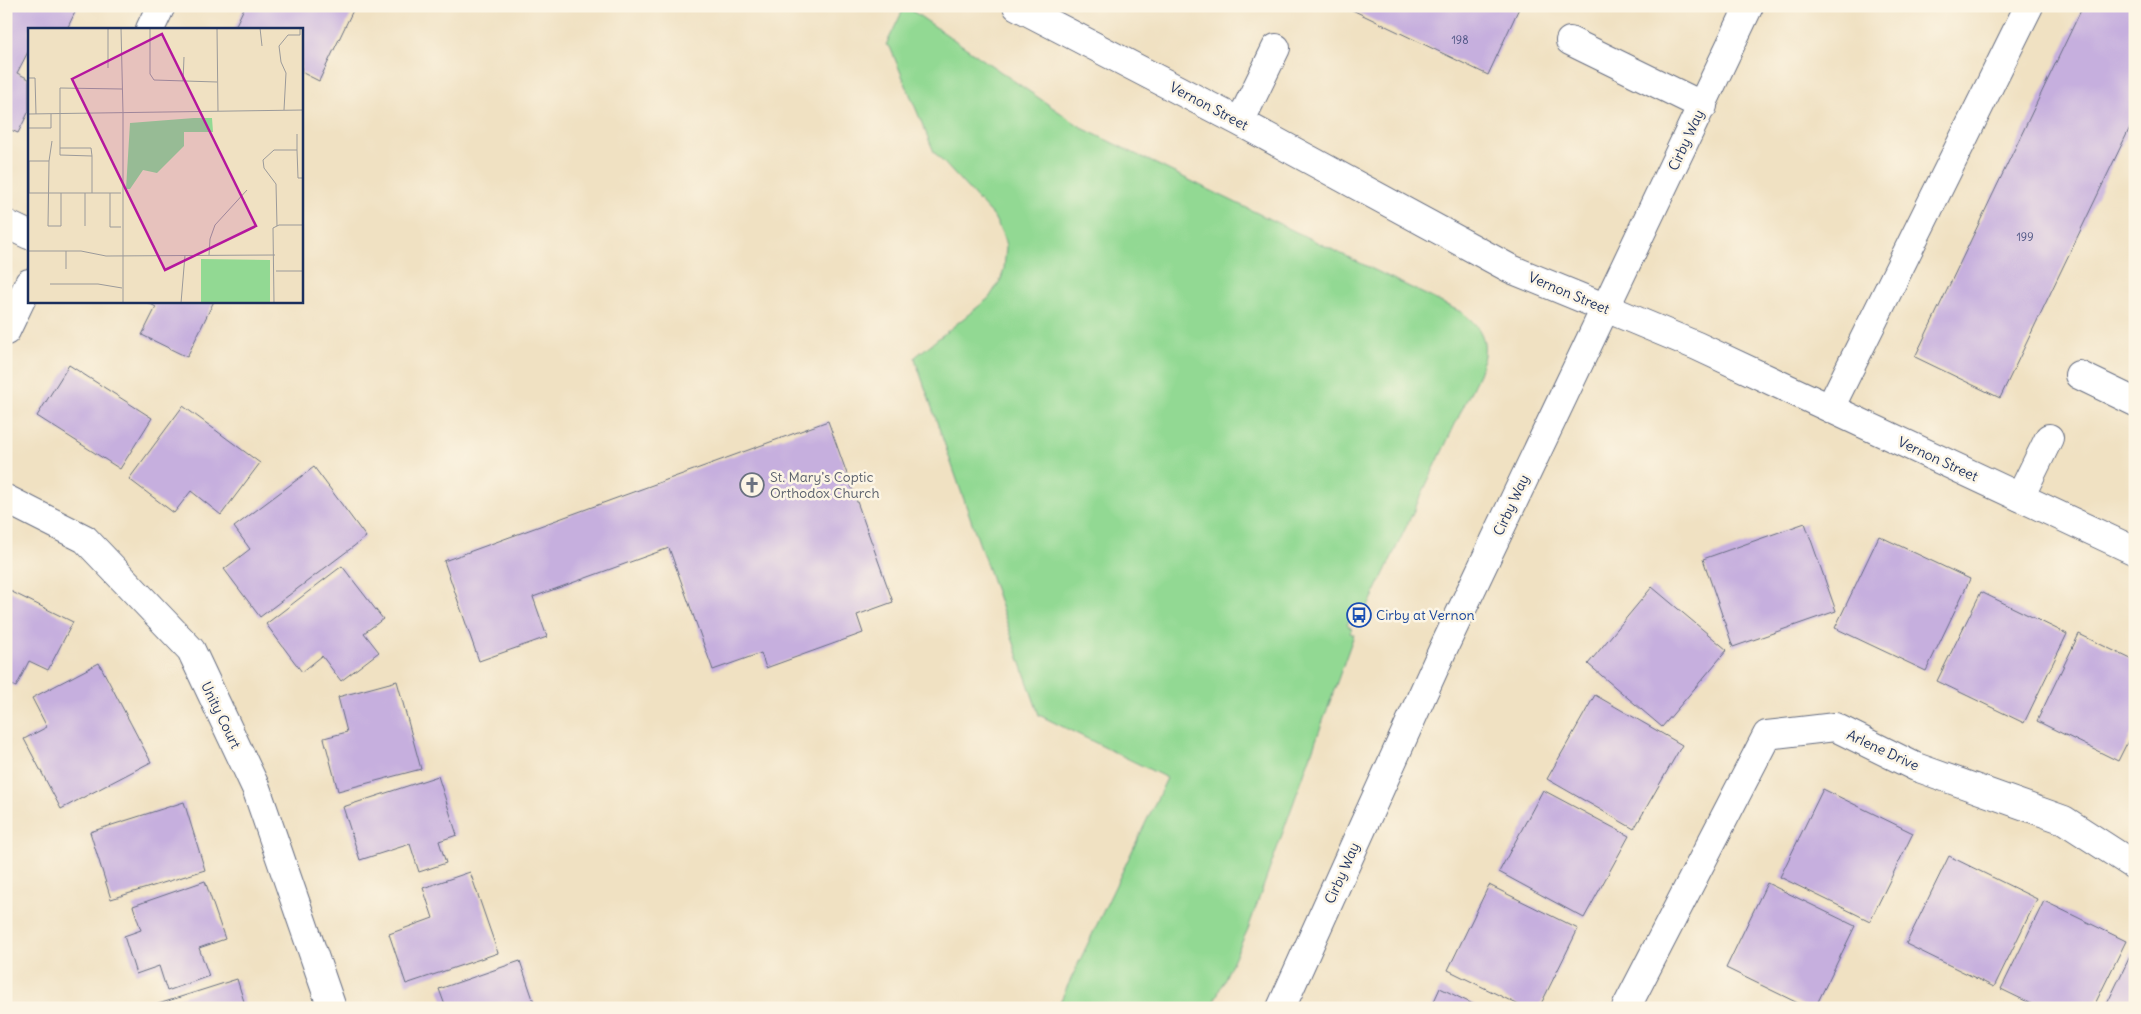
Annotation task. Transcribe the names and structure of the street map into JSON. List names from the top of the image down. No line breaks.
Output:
{"streets":{"street":["Vernon Street","Cirby Way","Unity Court","Arlene Drive"]},"crossings":[["Vernon Street","Cirby Way"]],"places":{"church":["St. Mary's Coptic Orthodox Church"],"bus stop":["Cirby at Vernon"]},"house_numbers":["198","199"]}
